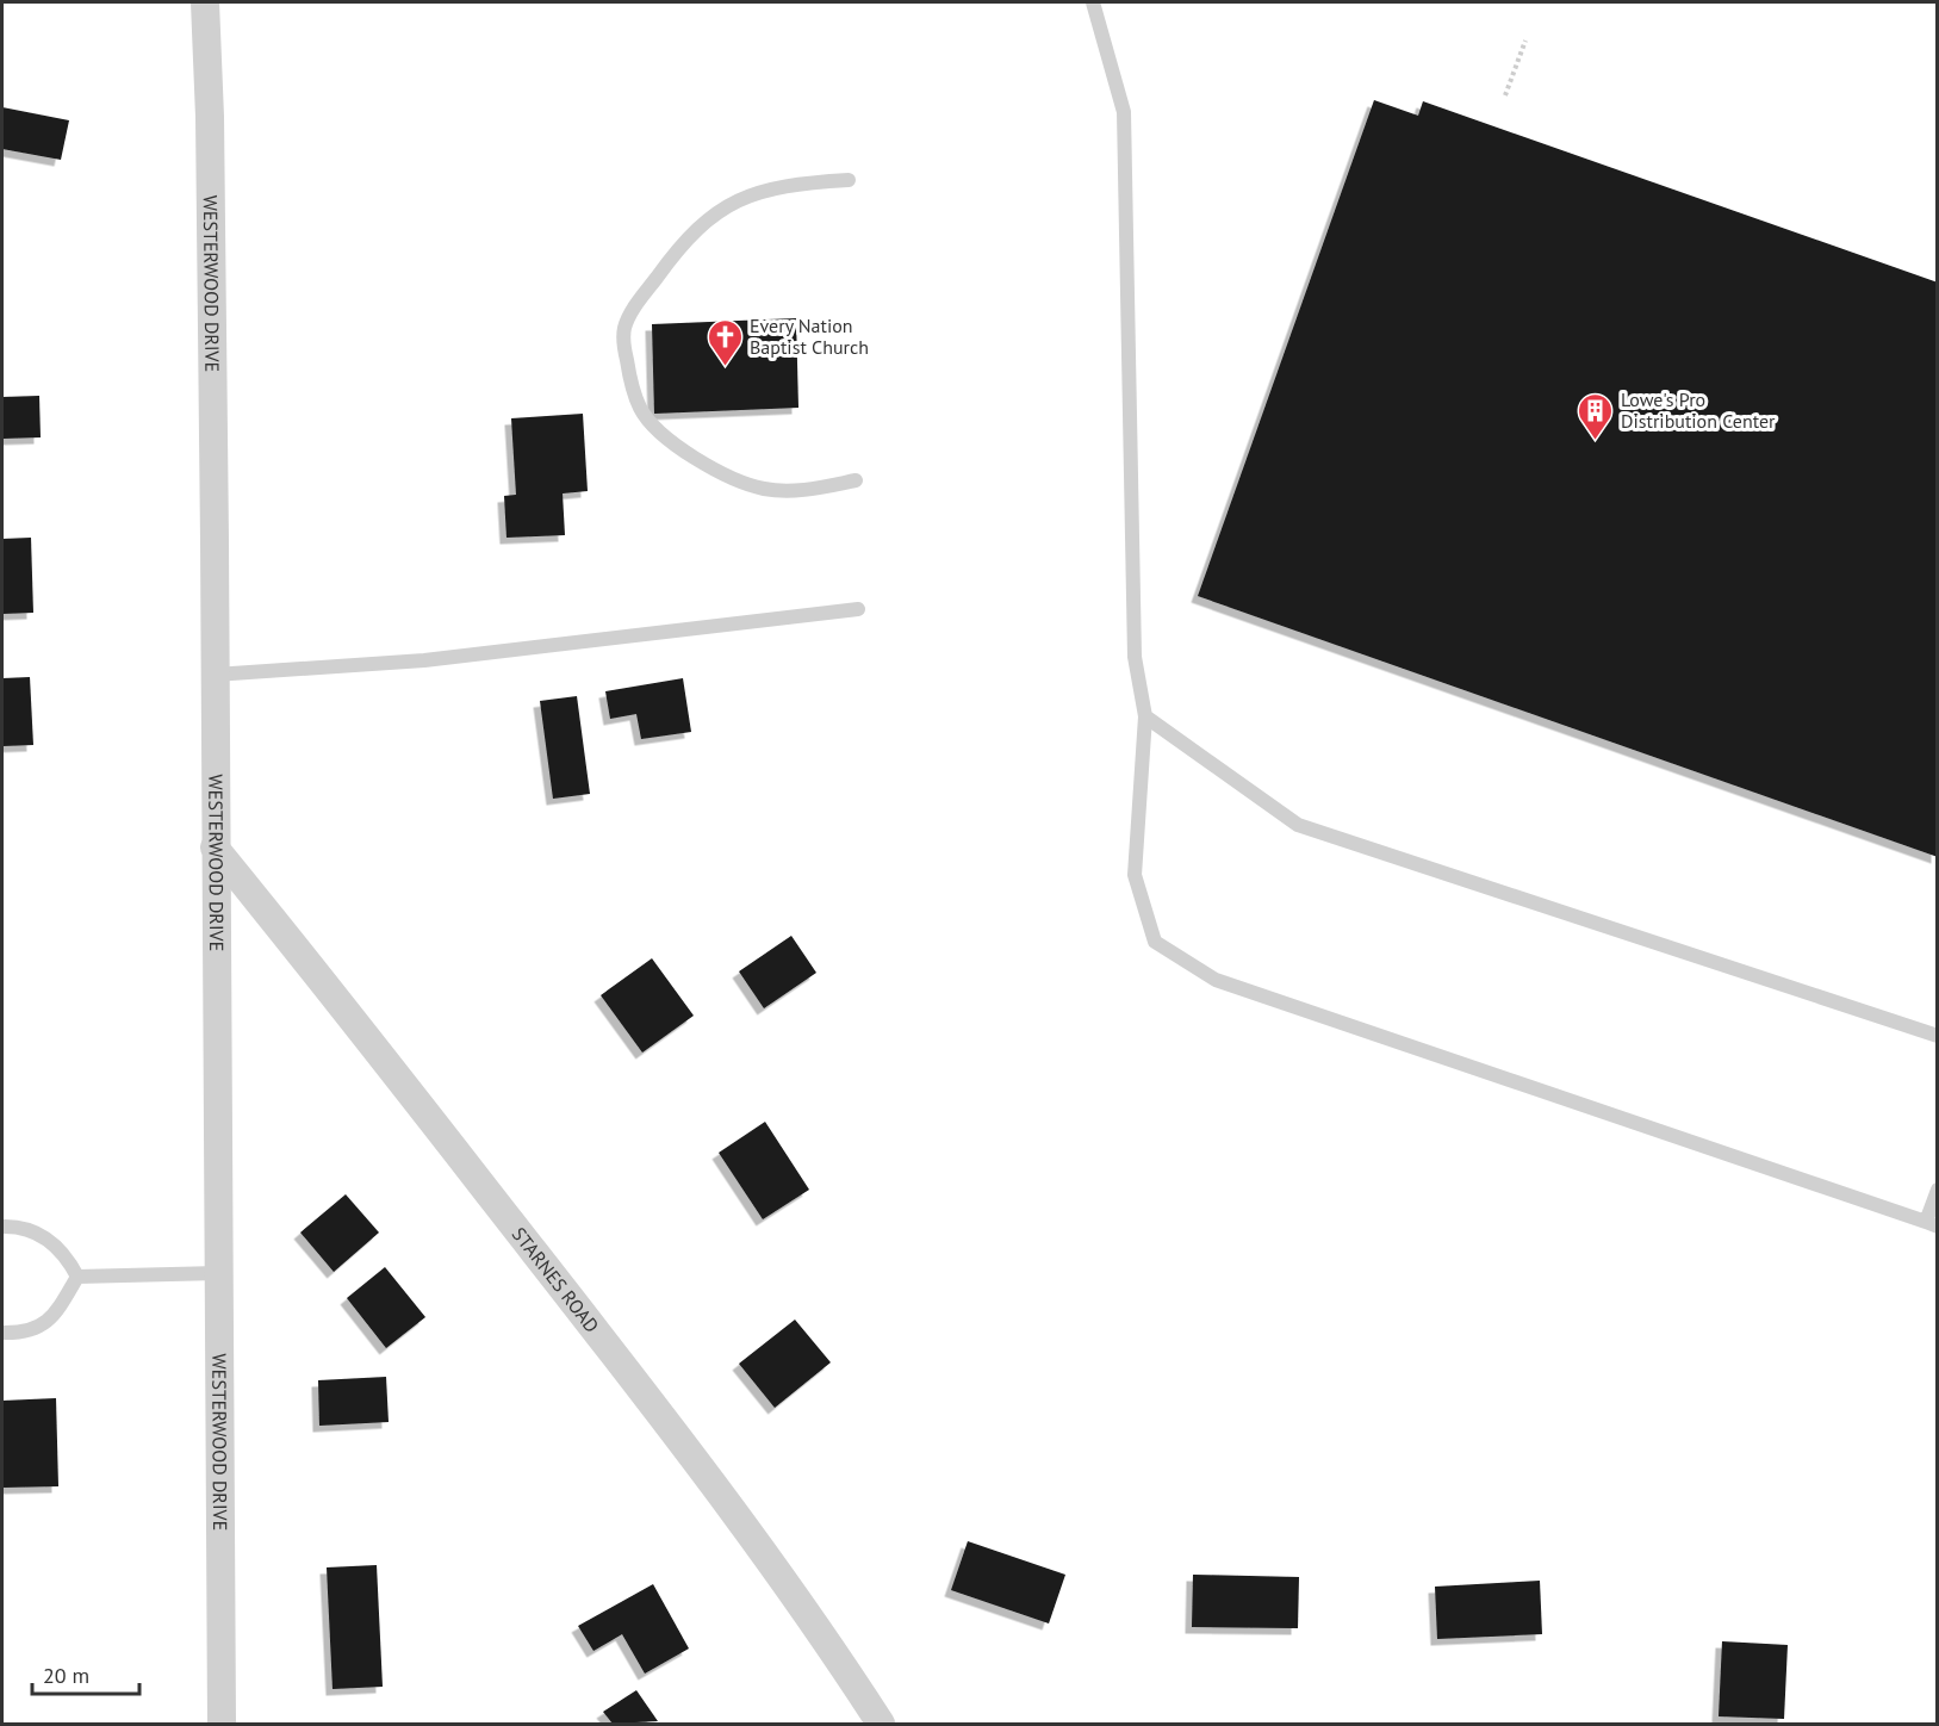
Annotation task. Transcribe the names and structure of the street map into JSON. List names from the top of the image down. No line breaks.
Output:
{"streets":{"street":["WESTERWOOD DRIVE","STARNES ROAD"]},"crossings":[["WESTERWOOD DRIVE","STARNES ROAD"]],"places":{"church":["Every Nation Baptist Church"],"building":["Lowe's Pro Distribution Center"]},"scale_bar":"20 m"}
